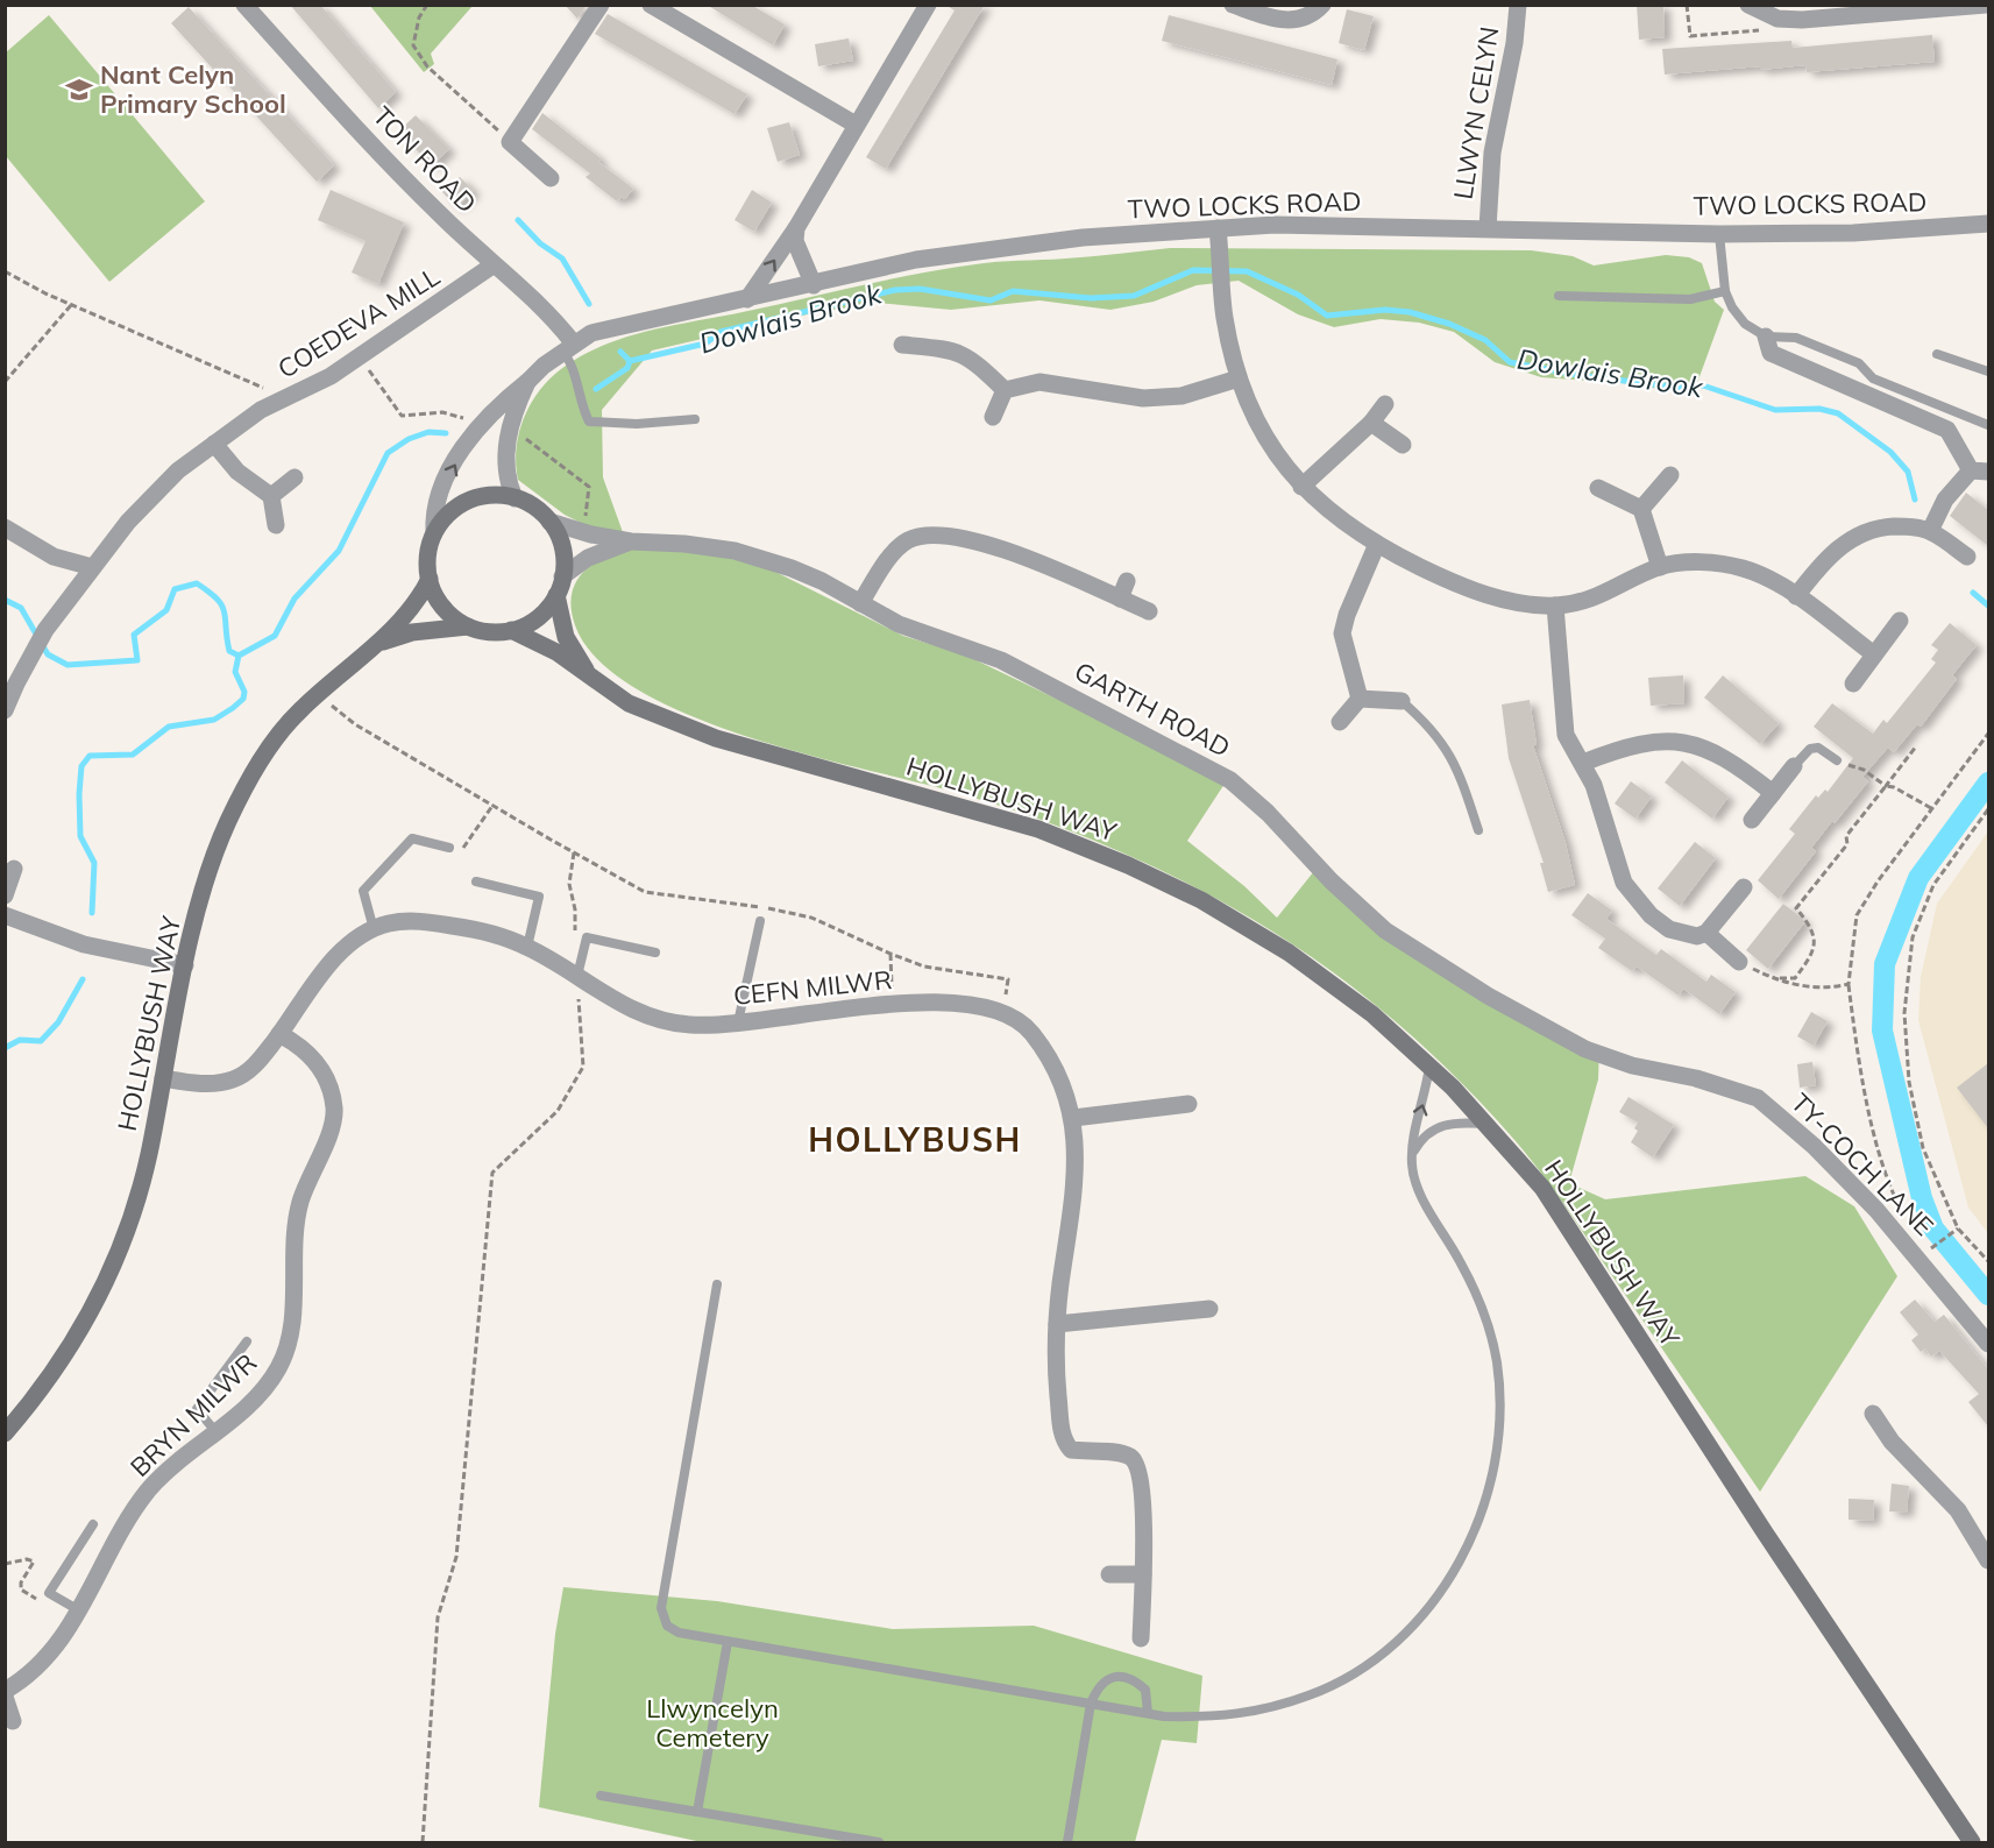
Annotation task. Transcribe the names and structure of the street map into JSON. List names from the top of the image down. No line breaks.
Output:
{"streets":{"street":["LLWYN CELYN","TON ROAD","TWO LOCKS ROAD","COEDEVA MILL","GARTH ROAD","HOLLYBUSH WAY","CEFN MILWR","TY-COCH LANE","BRYN MILWR"]},"crossings":[["LLWYN CELYN","TWO LOCKS ROAD"],["TON ROAD","TWO LOCKS ROAD"],["TON ROAD","COEDEVA MILL"],["TWO LOCKS ROAD","GARTH ROAD"],["TWO LOCKS ROAD","HOLLYBUSH WAY"],["GARTH ROAD","HOLLYBUSH WAY"],["GARTH ROAD","TY-COCH LANE"]],"districts":["HOLLYBUSH"],"water":["Dowlais Brook"],"parks":["Llwyncelyn Cemetery"],"places":{"school or university":["Nant Celyn Primary School"]}}
